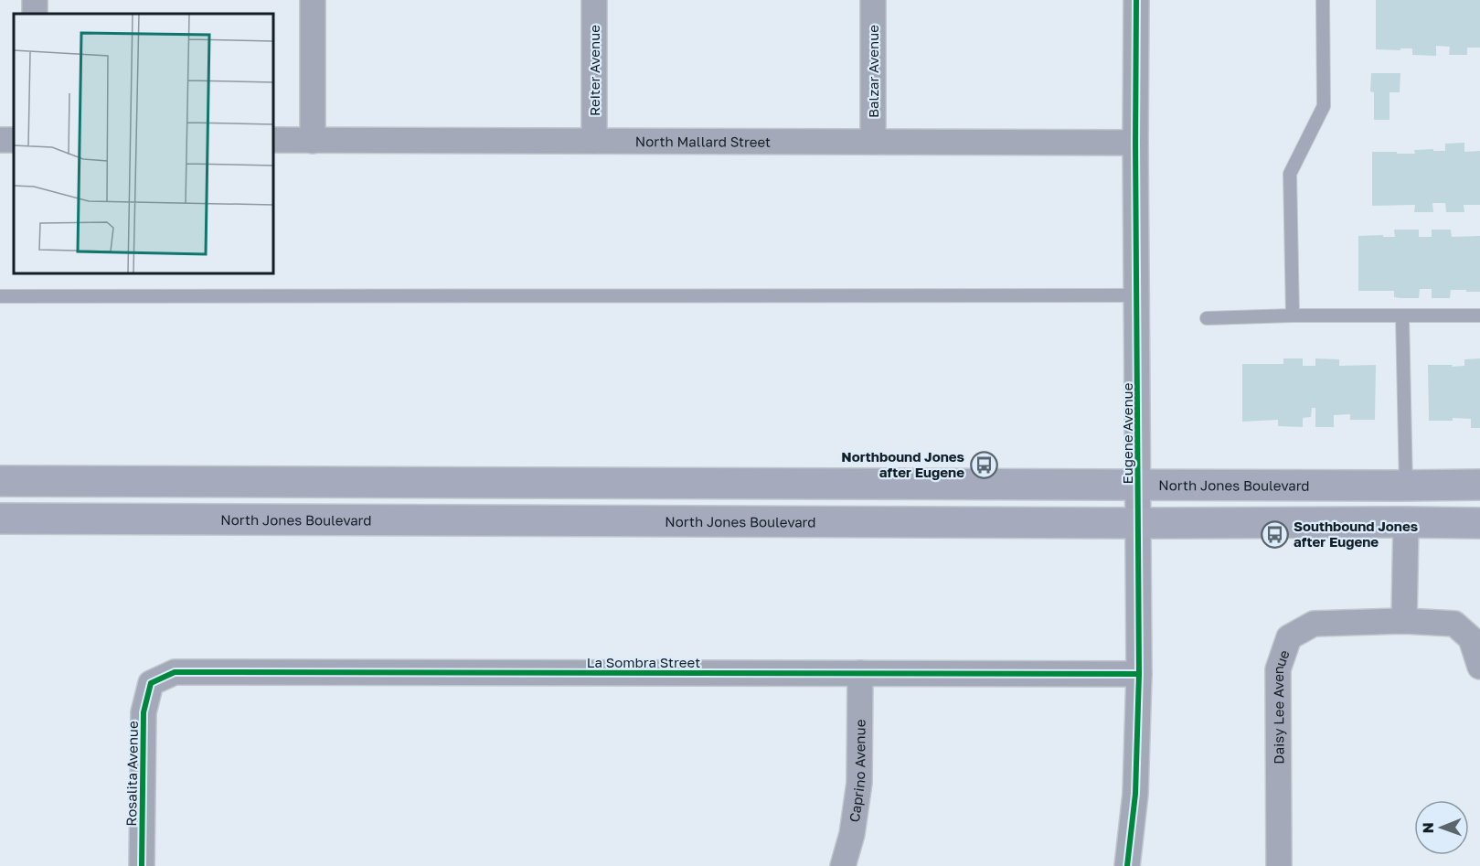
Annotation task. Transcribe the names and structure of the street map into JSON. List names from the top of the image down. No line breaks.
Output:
{"streets":{"main road":["North Jones Boulevard"],"street":["Reiter Avenue","Balzar Avenue","North Mallard Street","Eugene Avenue","La Sombra Street","Daisy Lee Avenue","Caprino Avenue","Rosalita Avenue"]},"crossings":[["Reiter Avenue","North Mallard Street"],["Balzar Avenue","North Mallard Street"],["North Mallard Street","Eugene Avenue"],["Eugene Avenue","North Jones Boulevard"],["Eugene Avenue","La Sombra Street"],["La Sombra Street","Caprino Avenue"],["La Sombra Street","Rosalita Avenue"]],"places":{"bus stop":["Northbound Jones after Eugene","Southbound Jones after Eugene"]},"north":"left"}
